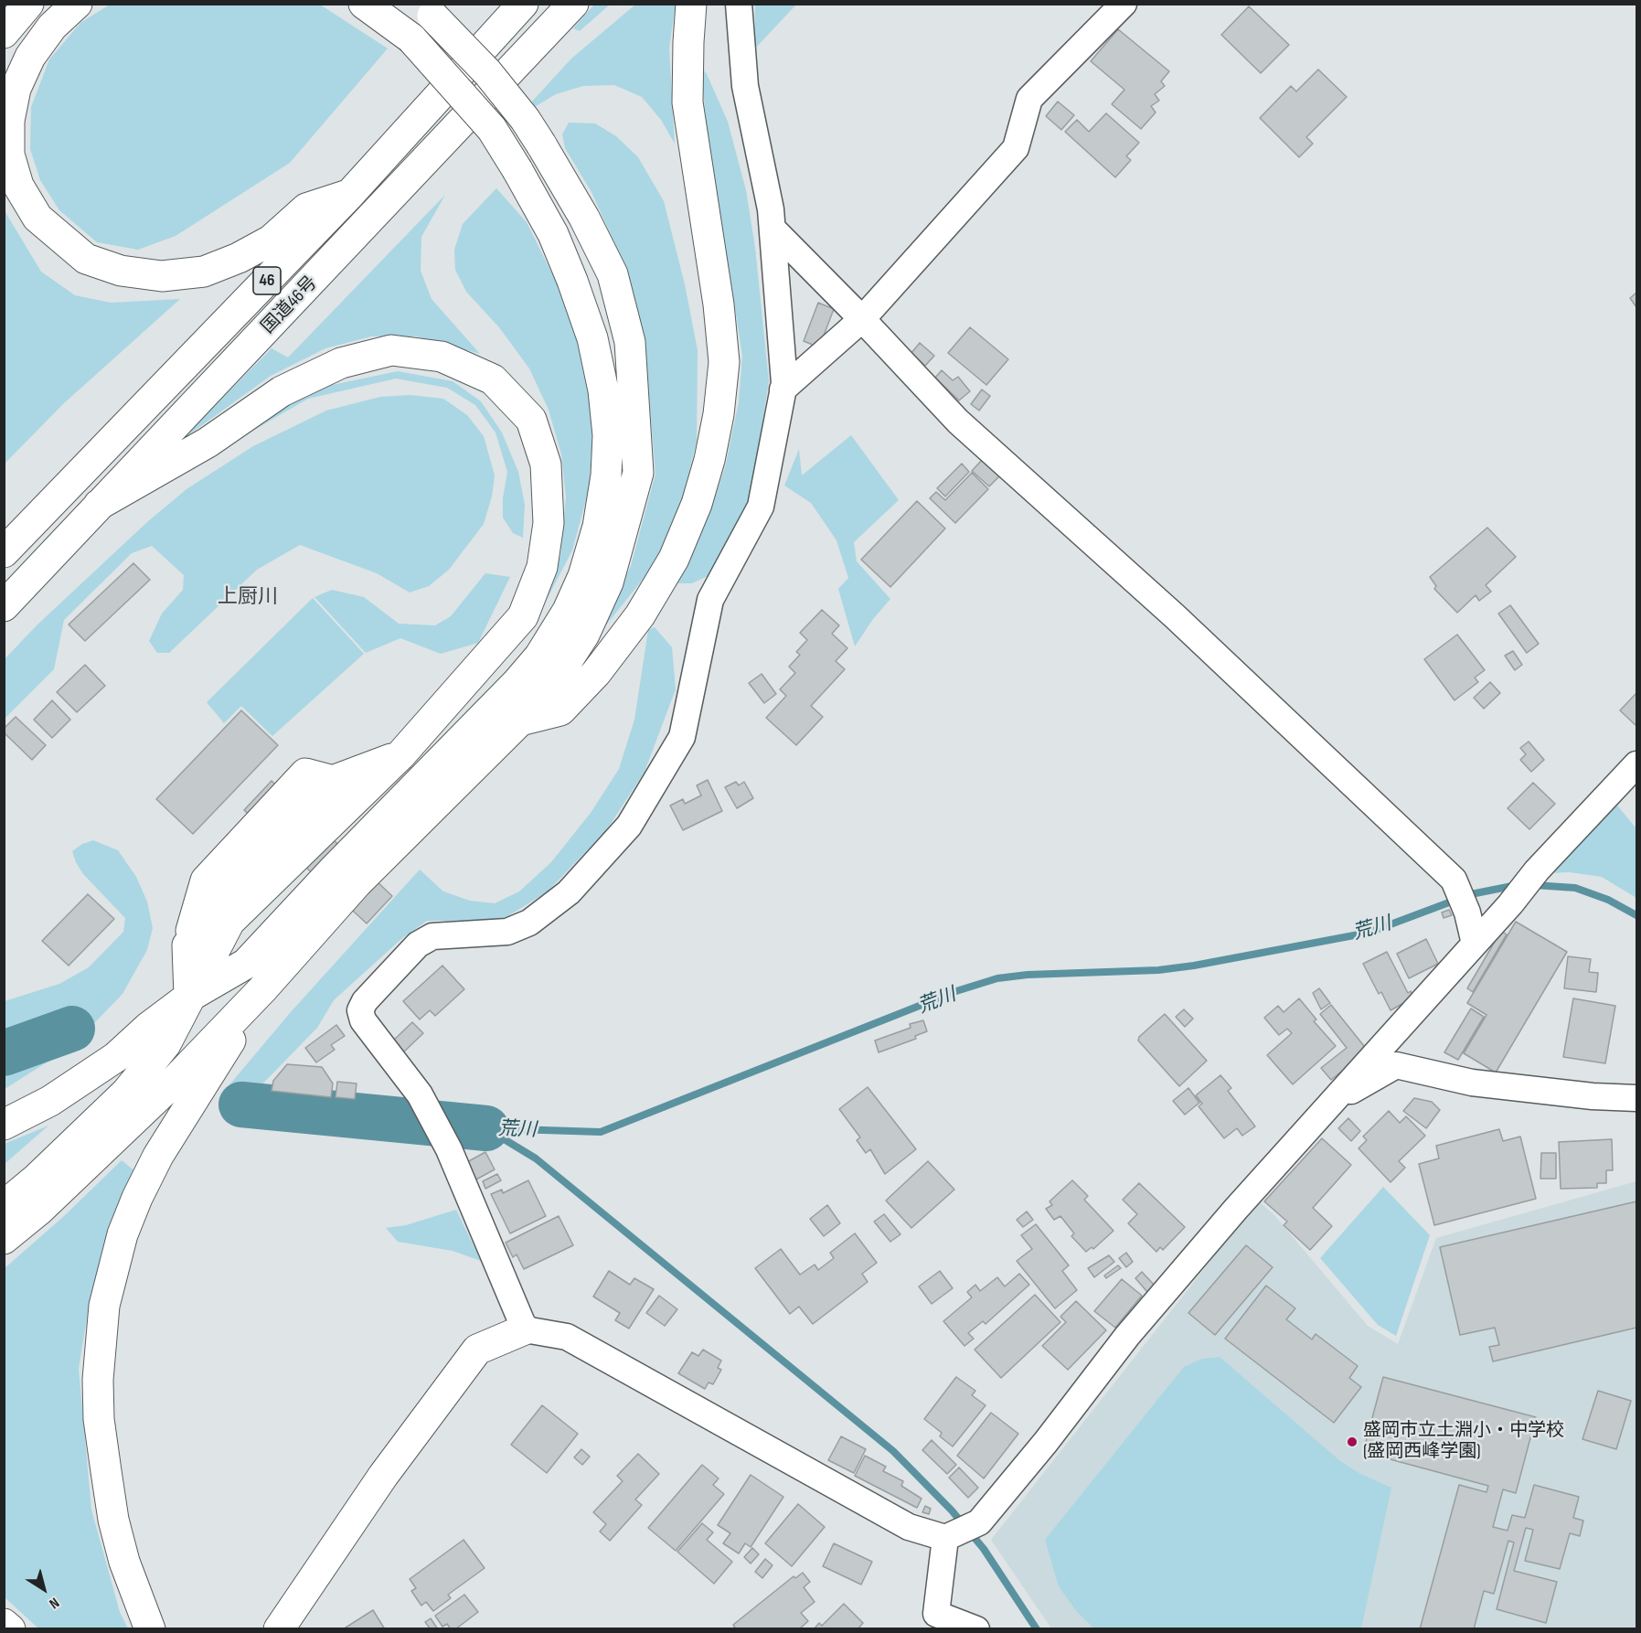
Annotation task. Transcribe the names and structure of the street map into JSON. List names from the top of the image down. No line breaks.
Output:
{"streets":{"main road":["46","国道46号"]},"districts":["上厨川"],"water":["荒川"],"places":["盛岡市立土淵小・中学校 (盛岡西峰学園)"],"north":"bottom right"}
